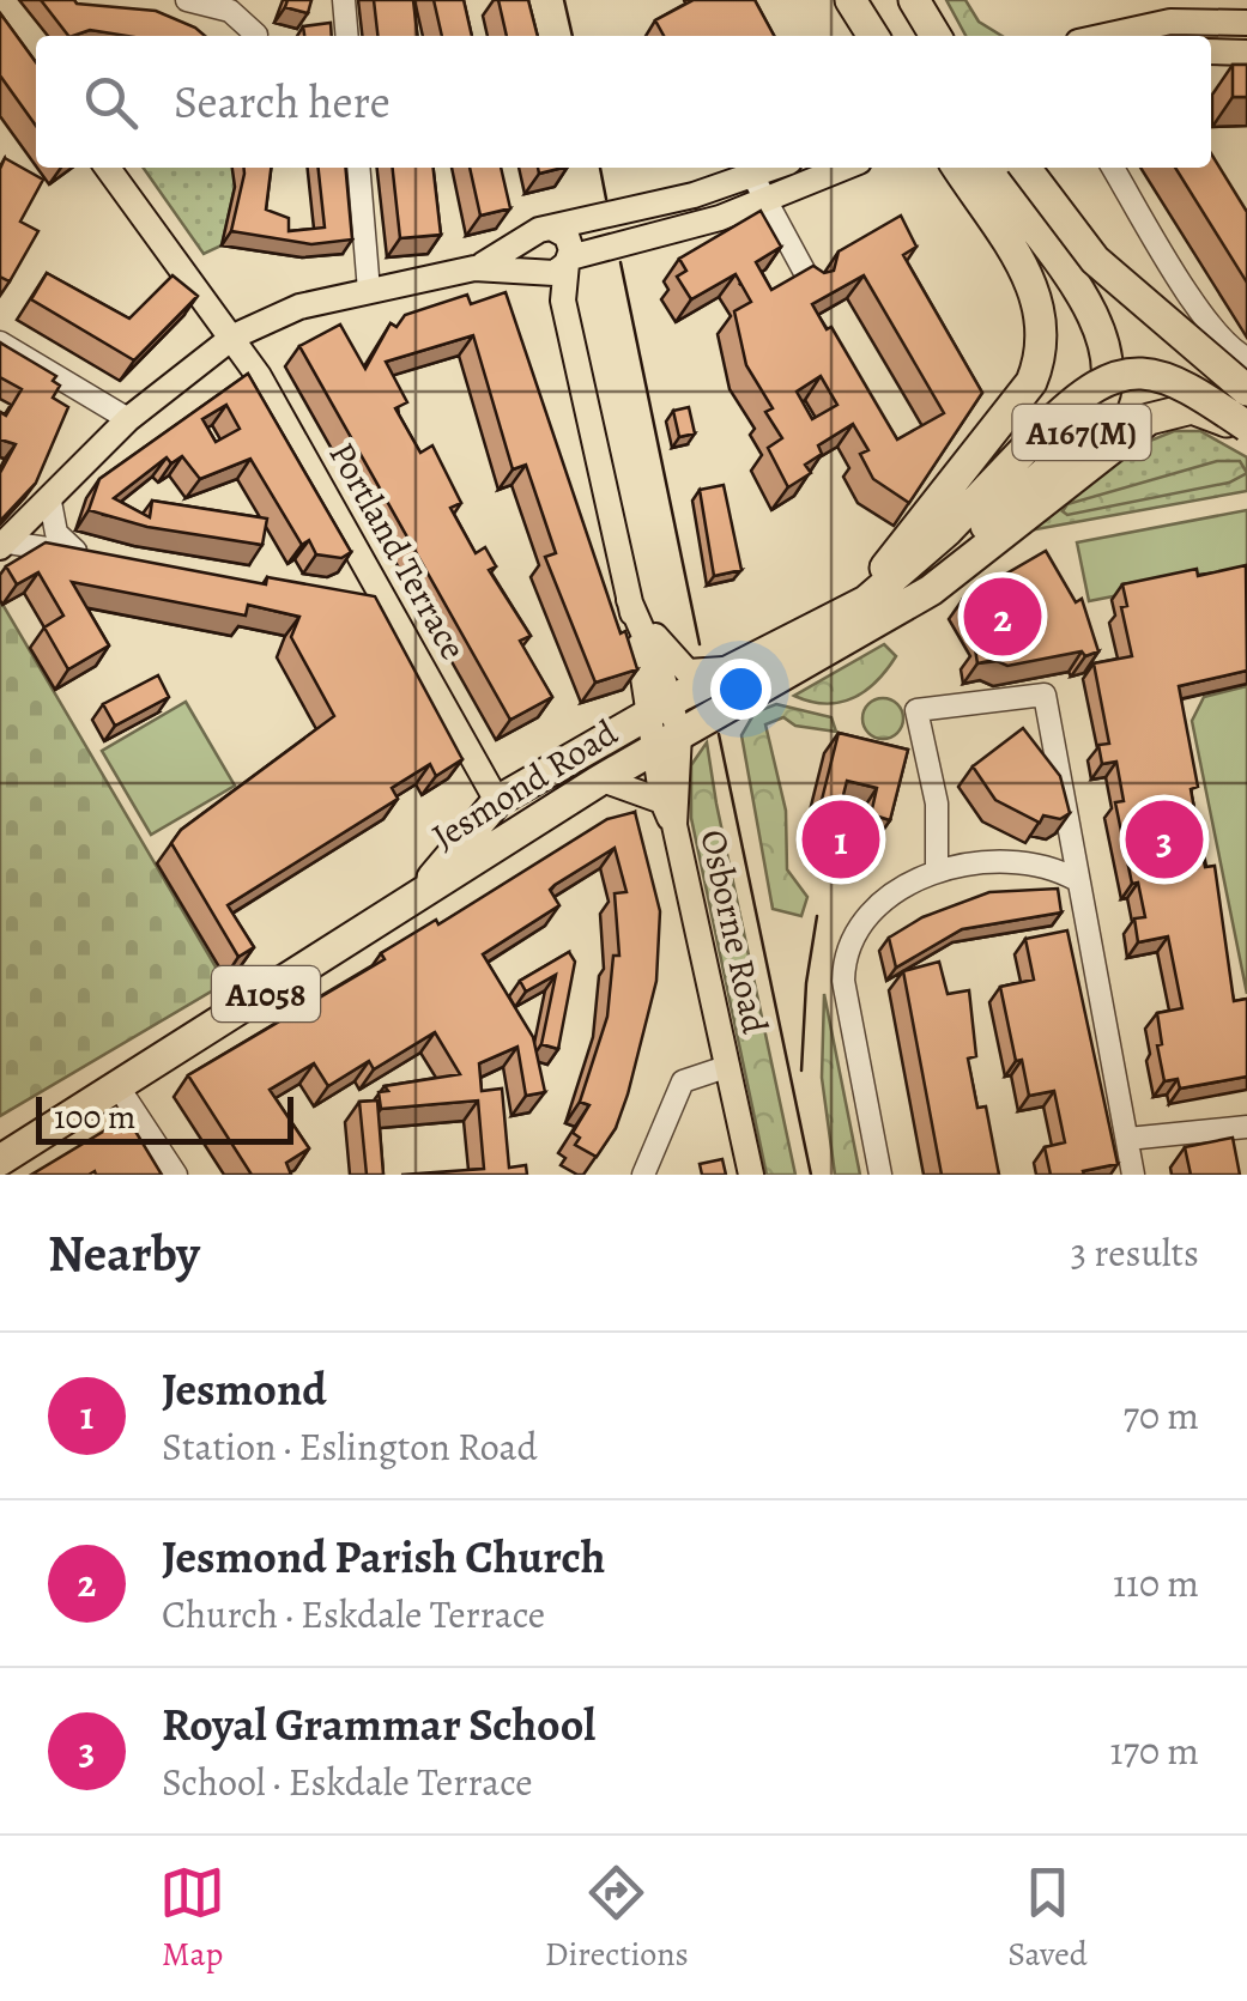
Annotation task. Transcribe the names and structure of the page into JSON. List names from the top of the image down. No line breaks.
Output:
{"streets":{"highway":["A167(M)","Jesmond Road","A1058"],"main road":["Portland Terrace","Osborne Road"]},"crossings":[["A167(M)","A1058"],["Portland Terrace","Jesmond Road"],["Portland Terrace","A1058"],["Jesmond Road","Osborne Road"],["Jesmond Road","A1058"],["Osborne Road","A1058"]],"scale_bar":"100 m","page":{"search":"Search here","pins":["2","1","3"],"scale":"100 m","heading":["Nearby","3 results"],"list":[{"mark":"1","name":"Jesmond","note":"Station · Eslington Road","value":"70 m"},{"mark":"2","name":"Jesmond Parish Church","note":"Church · Eskdale Terrace","value":"110 m"},{"mark":"3","name":"Royal Grammar School","note":"School · Eskdale Terrace","value":"170 m"}],"nav":["Map","Directions","Saved"]}}
